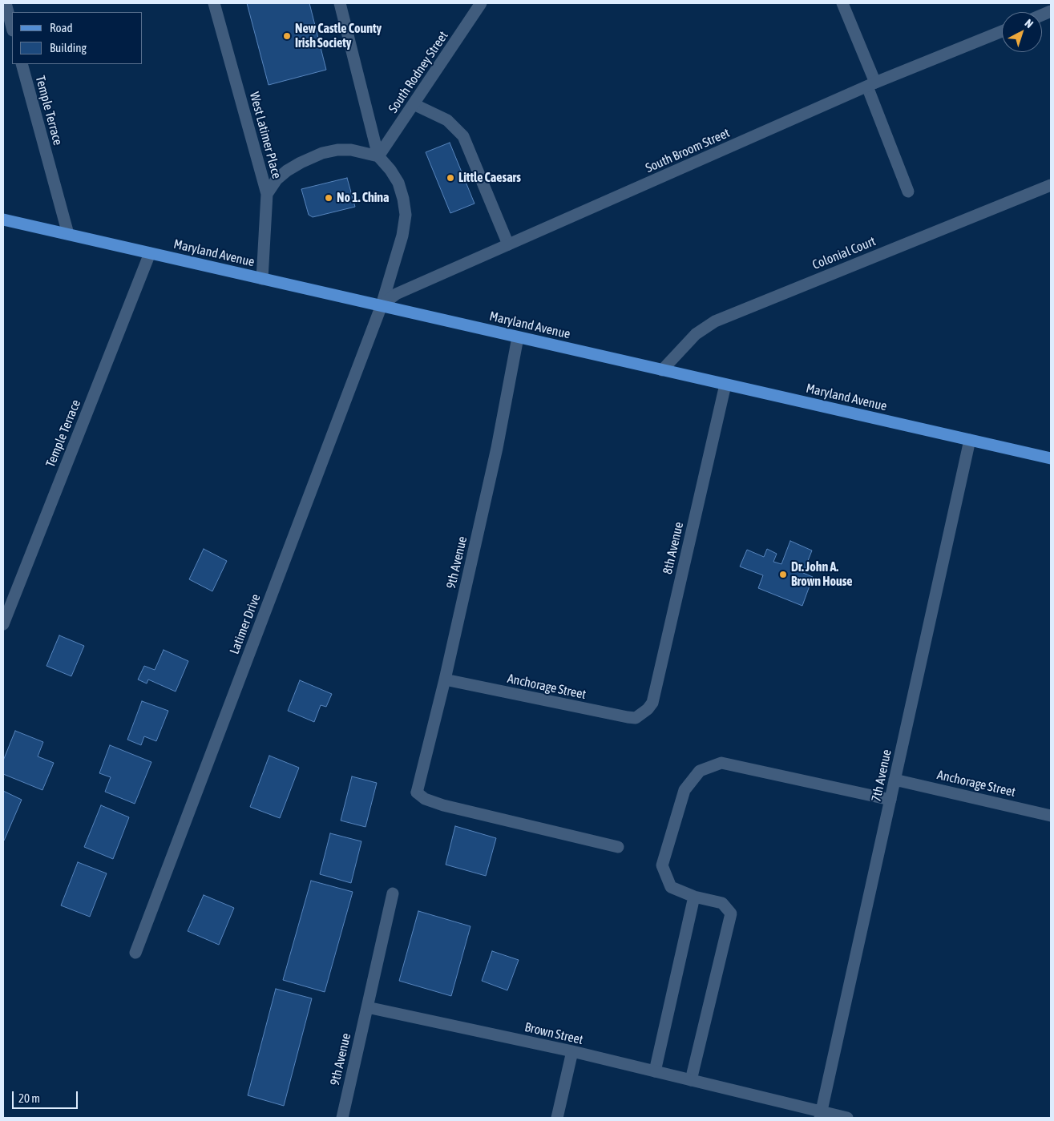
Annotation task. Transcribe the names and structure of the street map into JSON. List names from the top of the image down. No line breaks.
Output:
{"streets":{"main road":["Maryland Avenue"],"street":["South Rodney Street","Temple Terrace","West Latimer Place","South Broom Street","Colonial Court","8th Avenue","9th Avenue","Latimer Drive","Anchorage Street","7th Avenue","Brown Street"]},"crossings":[["Temple Terrace","Maryland Avenue"],["West Latimer Place","Maryland Avenue"],["South Broom Street","Maryland Avenue"],["South Broom Street","Latimer Drive"],["Maryland Avenue","Colonial Court"],["Maryland Avenue","8th Avenue"],["Maryland Avenue","9th Avenue"],["Maryland Avenue","Latimer Drive"],["Maryland Avenue","7th Avenue"],["8th Avenue","Anchorage Street"],["9th Avenue","Anchorage Street"],["9th Avenue","Brown Street"],["Anchorage Street","7th Avenue"],["7th Avenue","Brown Street"]],"places":["New Castle County Irish Society","Little Caesars","No 1. China","Dr. John A. Brown House"],"legend":["Road","Building"],"scale_bar":"20 m","north":"top right"}
